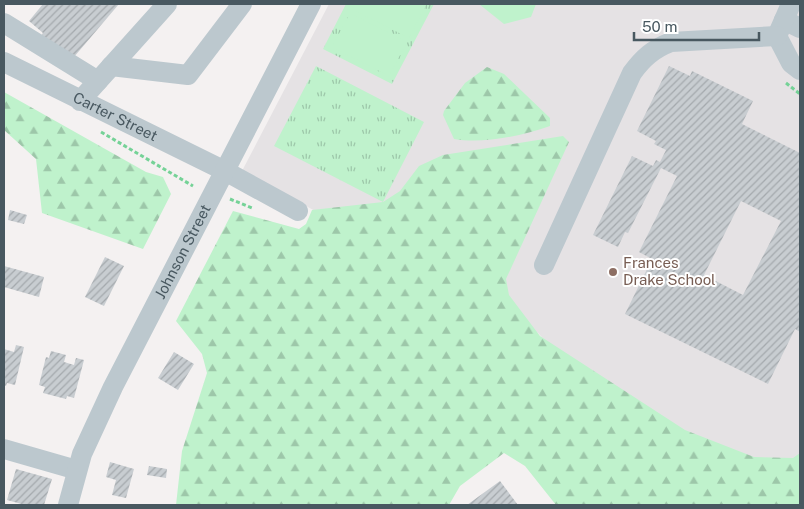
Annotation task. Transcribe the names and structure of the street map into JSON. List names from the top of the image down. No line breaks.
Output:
{"streets":{"street":["Carter Street","Johnson Street"]},"crossings":[["Carter Street","Johnson Street"]],"places":["Frances Drake School"],"scale_bar":"50 m"}
